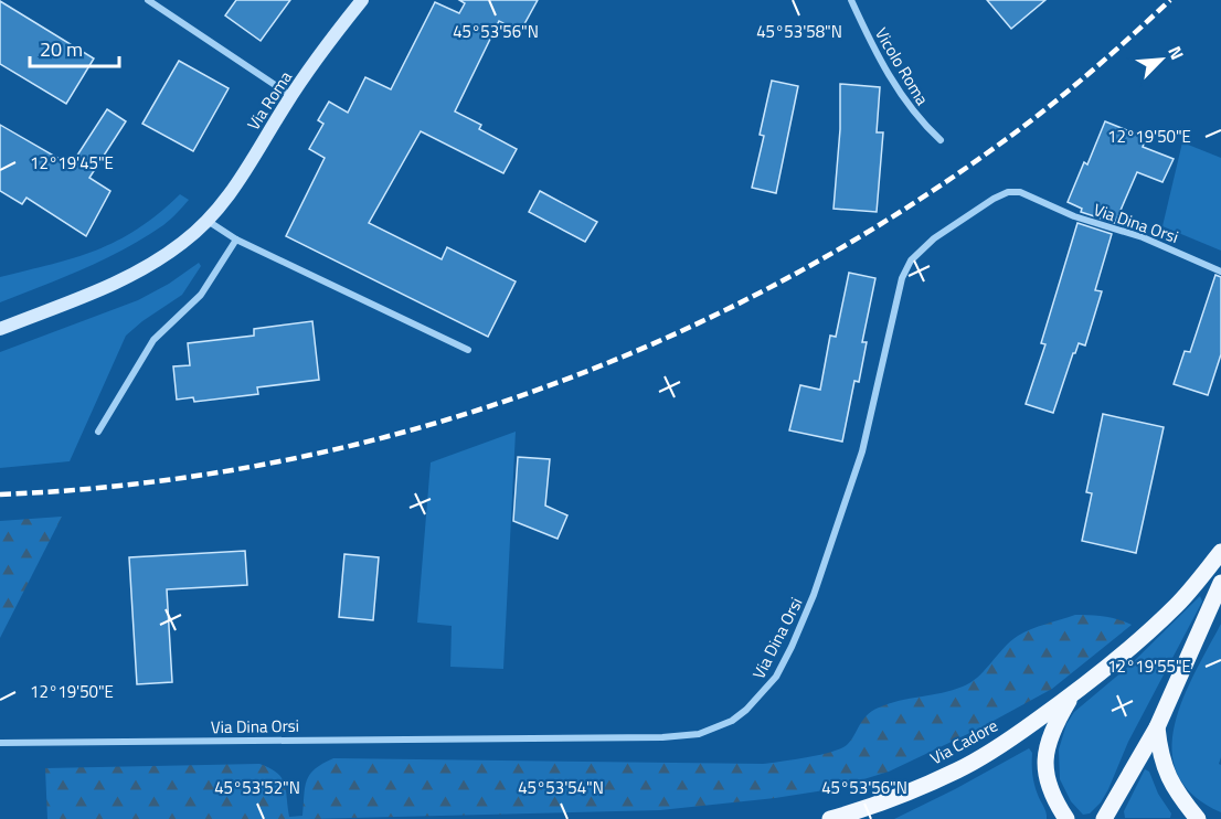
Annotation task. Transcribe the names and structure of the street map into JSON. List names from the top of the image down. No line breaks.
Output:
{"streets":{"main road":["Via Cadore"],"street":["Vicolo Roma","Via Roma","Via Dina Orsi"]},"scale_bar":"20 m","north":"top right","coordinates":["45°53'56\"N","45°53'58\"N","12°19'50\"E","12°19'45\"E","12°19'55\"E","45°53'52\"N","45°53'54\"N"]}
